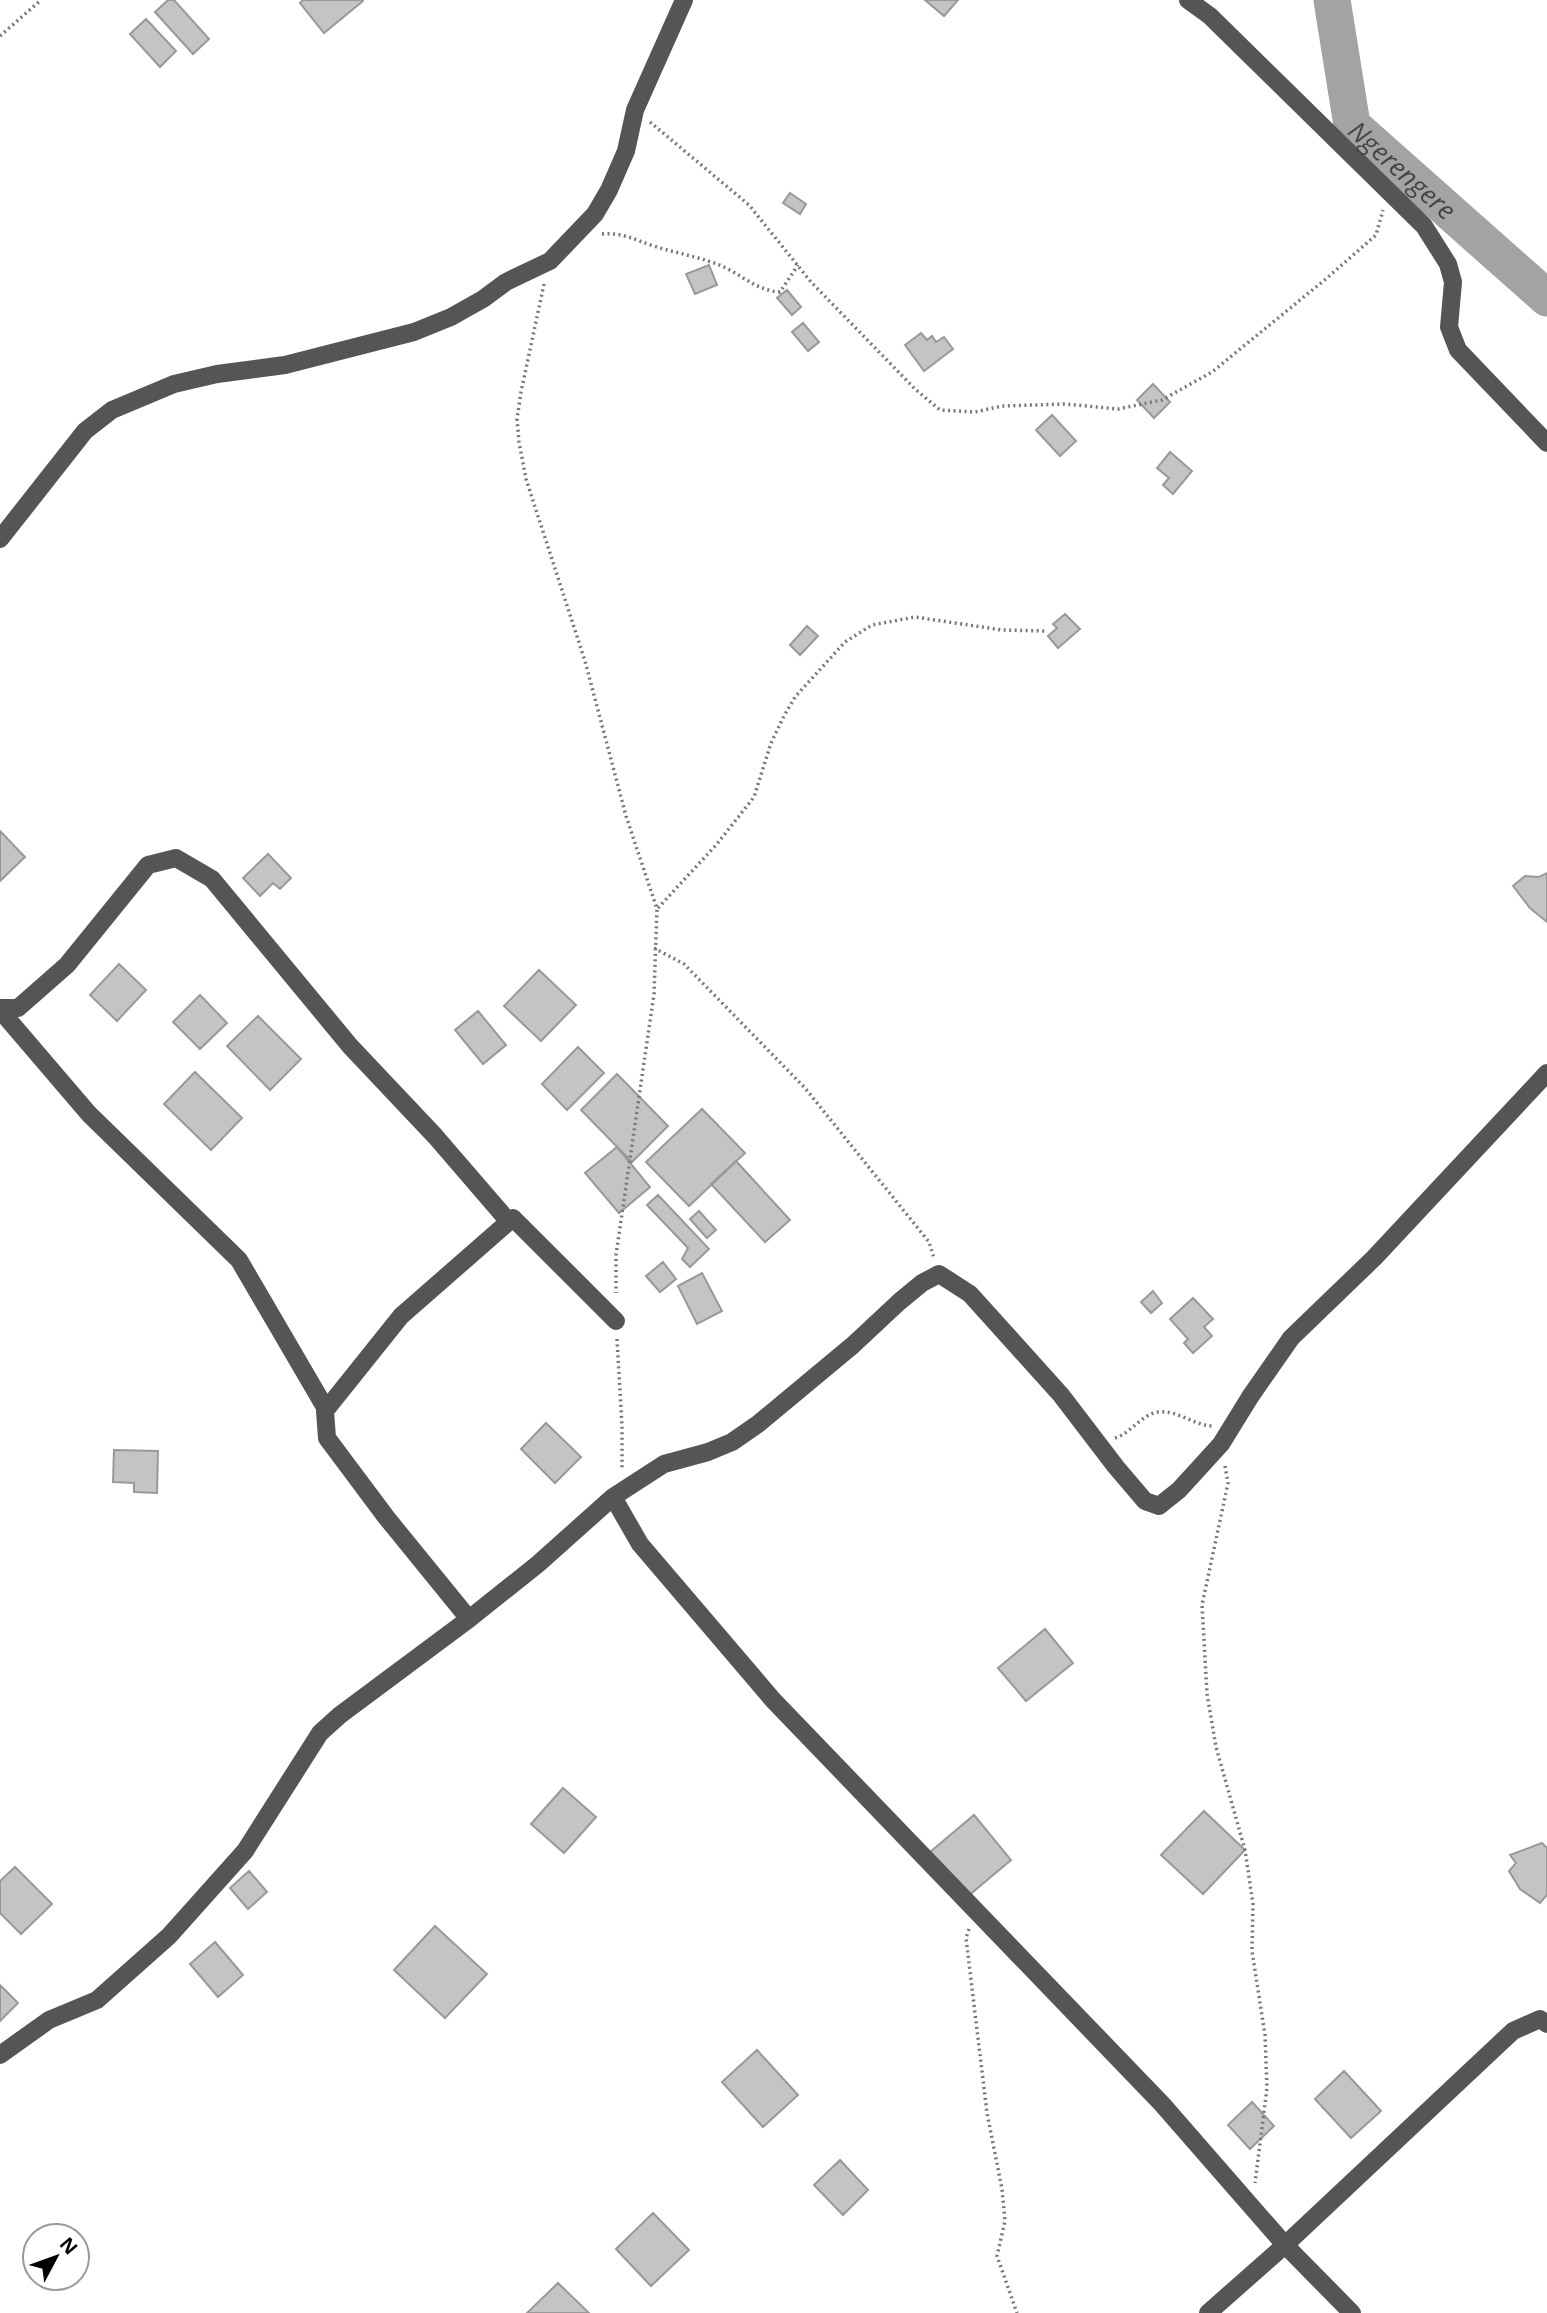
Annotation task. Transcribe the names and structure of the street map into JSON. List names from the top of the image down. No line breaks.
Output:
{"water":["Ngerengere"],"north":"top right"}
